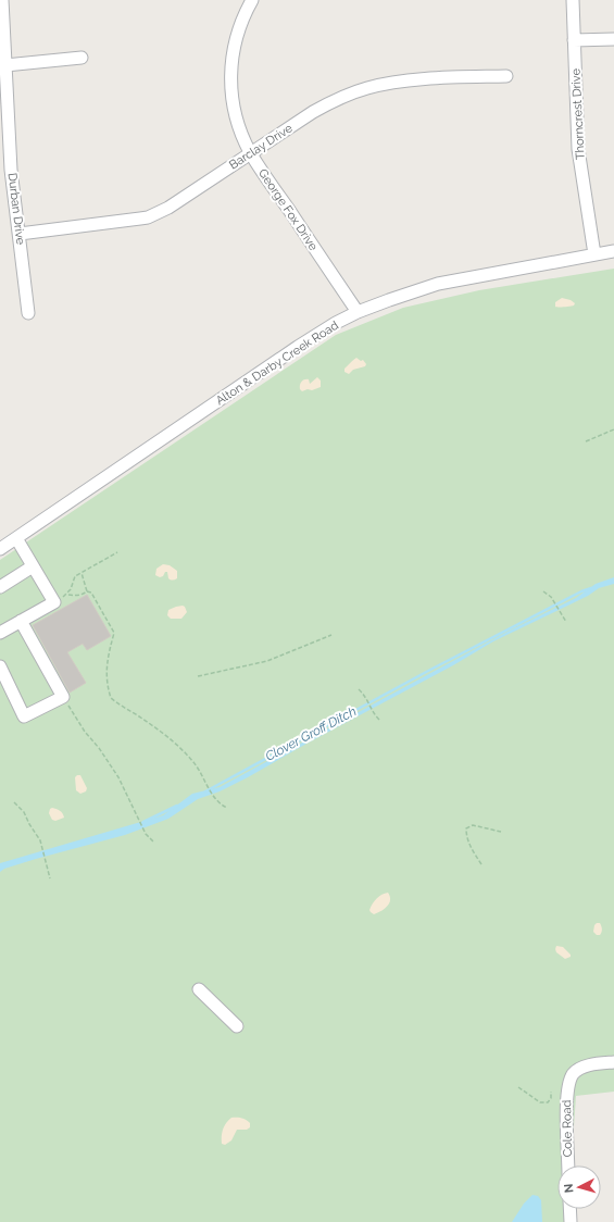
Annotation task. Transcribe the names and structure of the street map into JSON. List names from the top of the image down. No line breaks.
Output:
{"streets":{"street":["Thorncrest Drive","Barclay Drive","Durban Drive","George Fox Drive","Alton & Darby Creek Road","Cole Road"]},"crossings":[["Thorncrest Drive","Alton & Darby Creek Road"],["Barclay Drive","Durban Drive"],["Barclay Drive","George Fox Drive"],["George Fox Drive","Alton & Darby Creek Road"]],"water":["Clover Groff Ditch"],"north":"left"}
